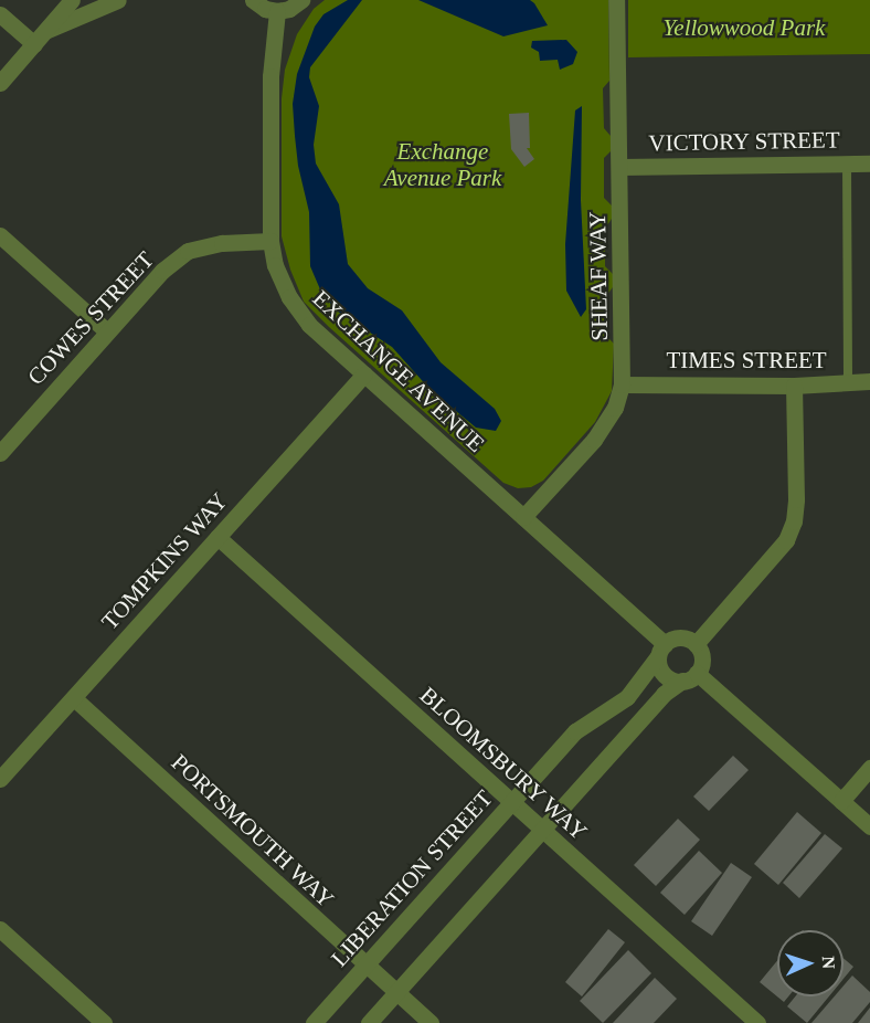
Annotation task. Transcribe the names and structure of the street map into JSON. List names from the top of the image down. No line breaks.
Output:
{"streets":{"street":["VICTORY STREET","SHEAF WAY","COWES STREET","TIMES STREET","EXCHANGE AVENUE","TOMPKINS WAY","BLOOMSBURY WAY","PORTSMOUTH WAY","LIBERATION STREET"]},"crossings":[["VICTORY STREET","SHEAF WAY"],["SHEAF WAY","TIMES STREET"],["SHEAF WAY","EXCHANGE AVENUE"],["COWES STREET","EXCHANGE AVENUE"],["EXCHANGE AVENUE","TOMPKINS WAY"],["EXCHANGE AVENUE","LIBERATION STREET"],["TOMPKINS WAY","BLOOMSBURY WAY"],["TOMPKINS WAY","PORTSMOUTH WAY"],["BLOOMSBURY WAY","LIBERATION STREET"],["PORTSMOUTH WAY","LIBERATION STREET"]],"parks":["Yellowwood Park","Exchange Avenue Park"],"north":"right"}
